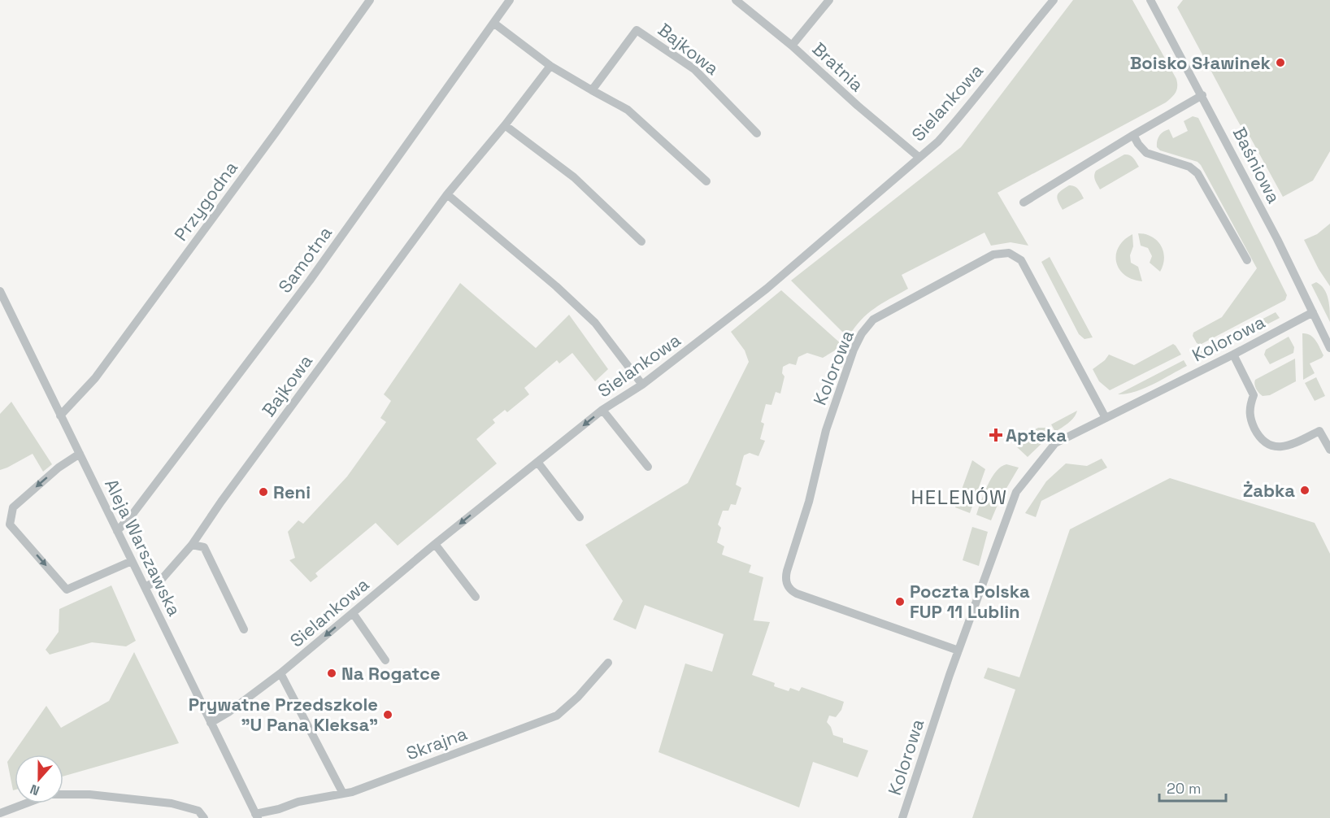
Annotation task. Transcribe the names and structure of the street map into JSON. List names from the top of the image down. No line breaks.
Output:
{"streets":{"street":["Bajkowa","Bratnia","Sielankowa","Baśniowa","Przygodna","Samotna","Kolorowa","Aleja Warszawska","Skrajna"]},"crossings":[["Bajkowa","Aleja Warszawska"],["Bratnia","Sielankowa"],["Sielankowa","Aleja Warszawska"],["Baśniowa","Kolorowa"],["Przygodna","Aleja Warszawska"],["Samotna","Aleja Warszawska"],["Aleja Warszawska","Skrajna"]],"districts":["HELENÓW"],"places":{"other":["Boisko Sławinek","Żabka","Reni","Poczta Polska FUP 11 Lublin","Na Rogatce","Prywatne Przedszkole \"U Pana Kleksa\""],"health":["Apteka"]},"scale_bar":"20 m","north":"bottom"}
